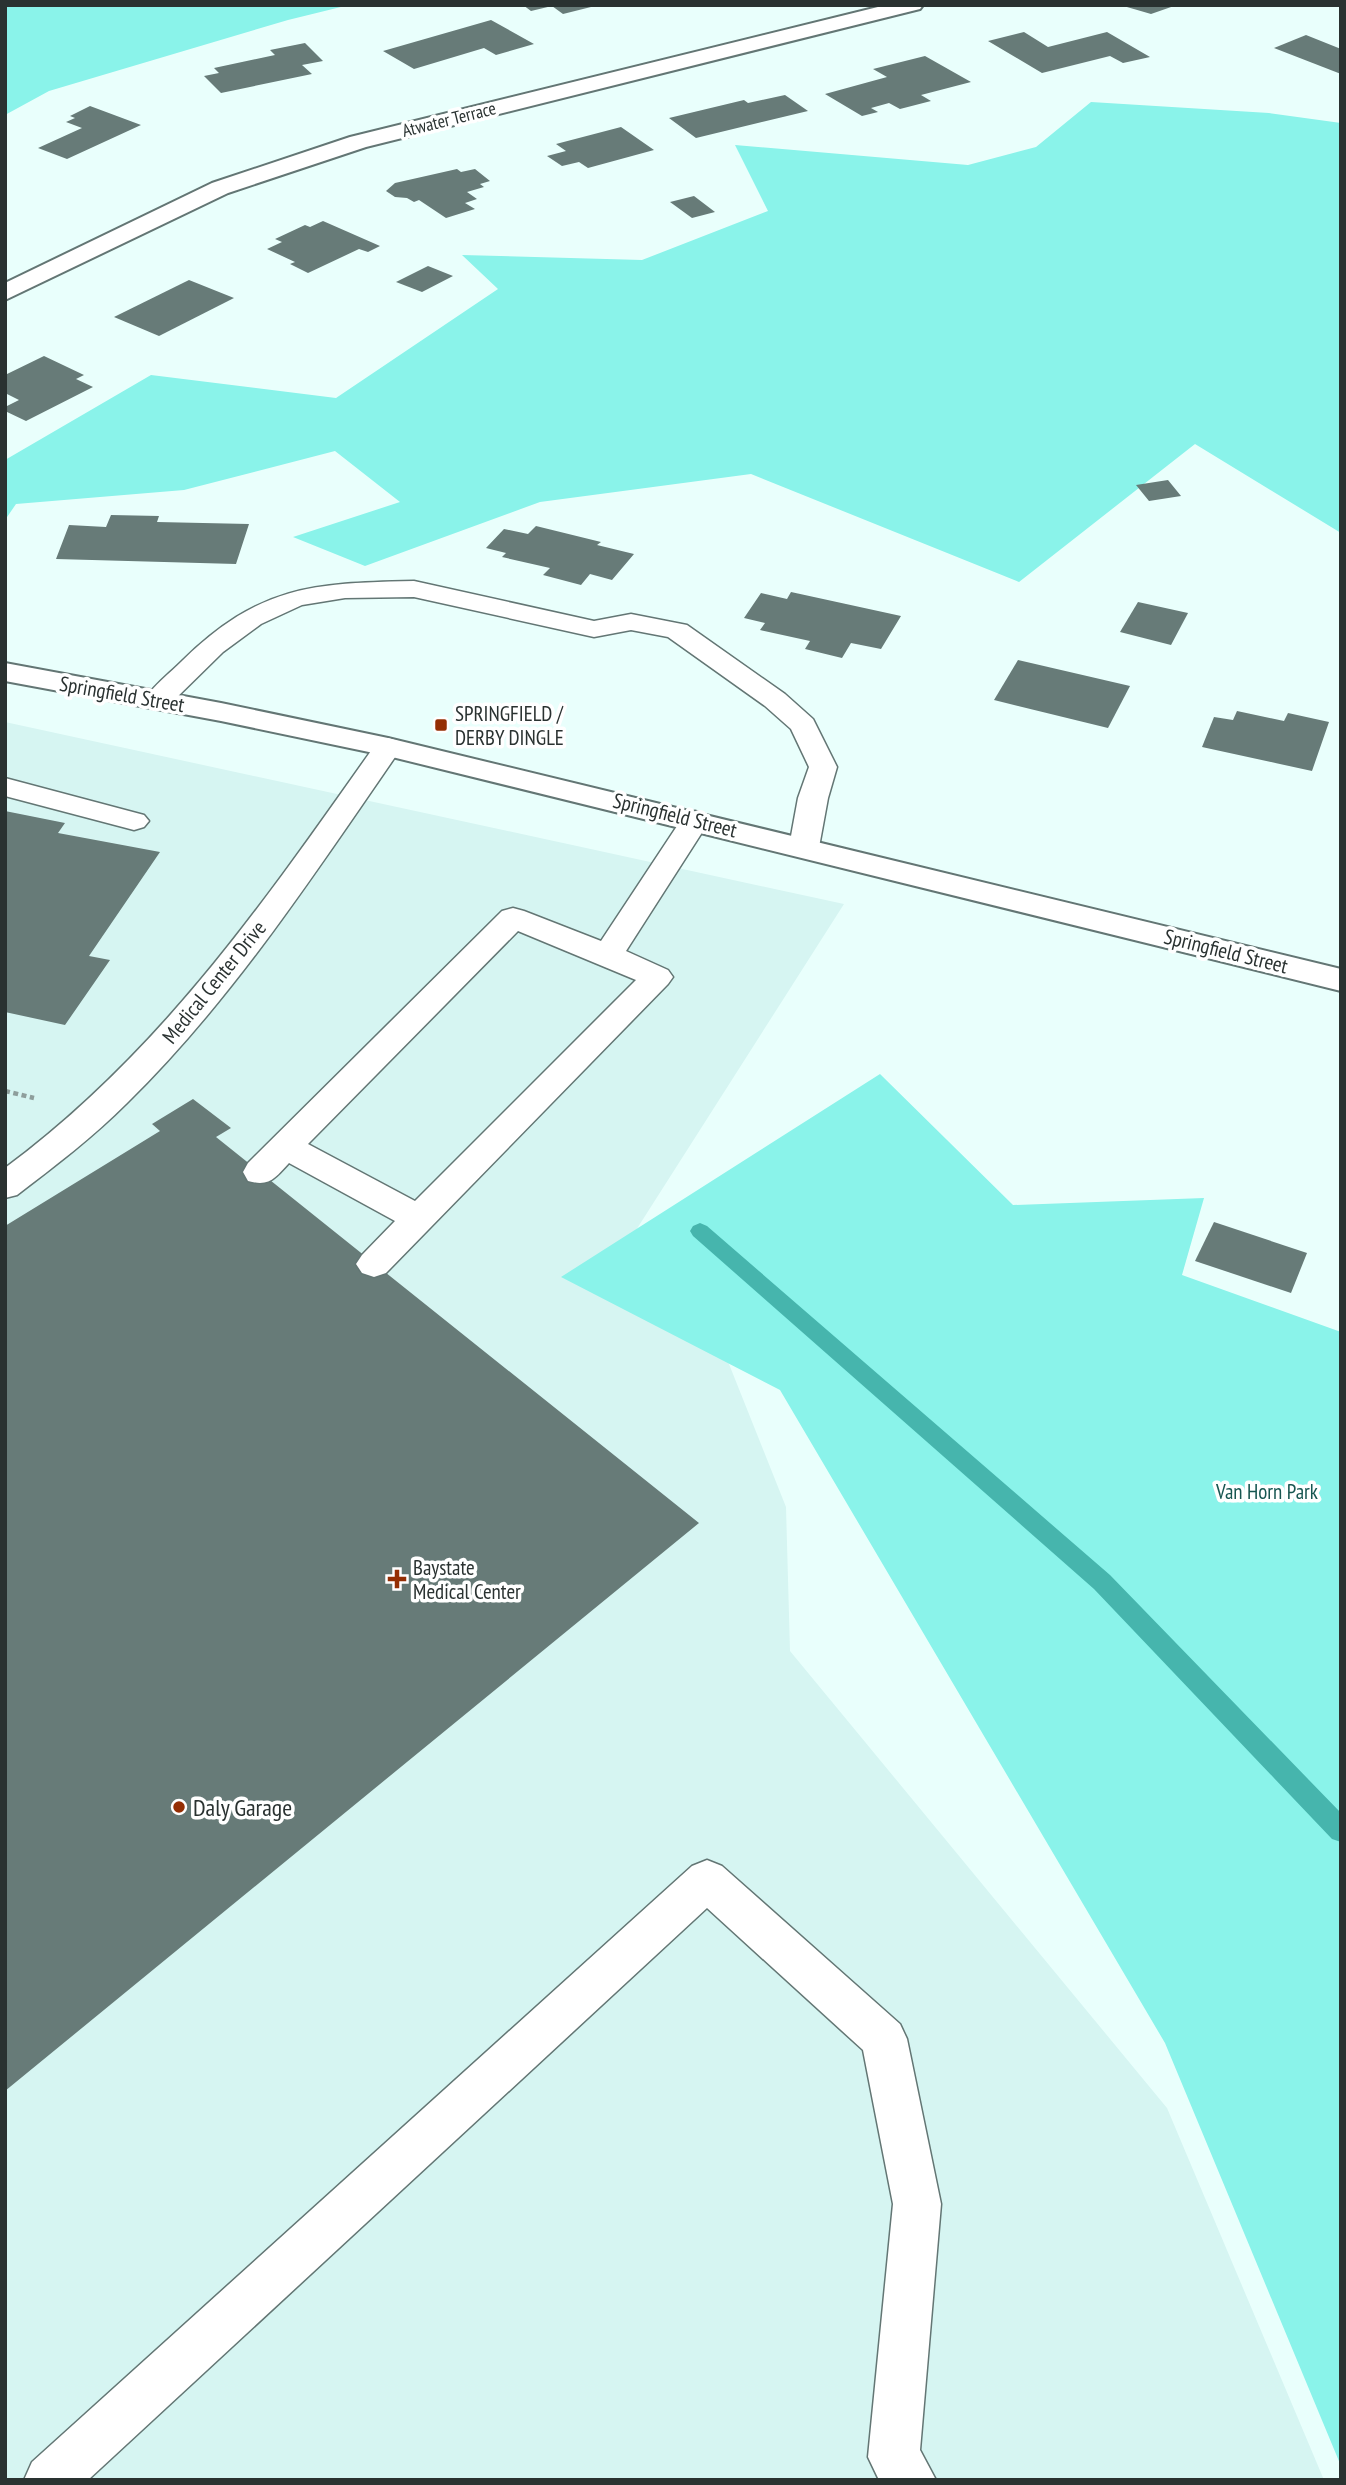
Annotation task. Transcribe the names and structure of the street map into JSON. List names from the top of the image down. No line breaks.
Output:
{"streets":{"street":["Atwater Terrace","Springfield Street"],"lane":["Medical Center Drive"]},"crossings":[["Springfield Street","Medical Center Drive"]],"parks":["Van Horn Park"],"places":{"transit":["SPRINGFIELD / DERBY DINGLE"],"health":["Baystate Medical Center"],"other":["Daly Garage"]}}
